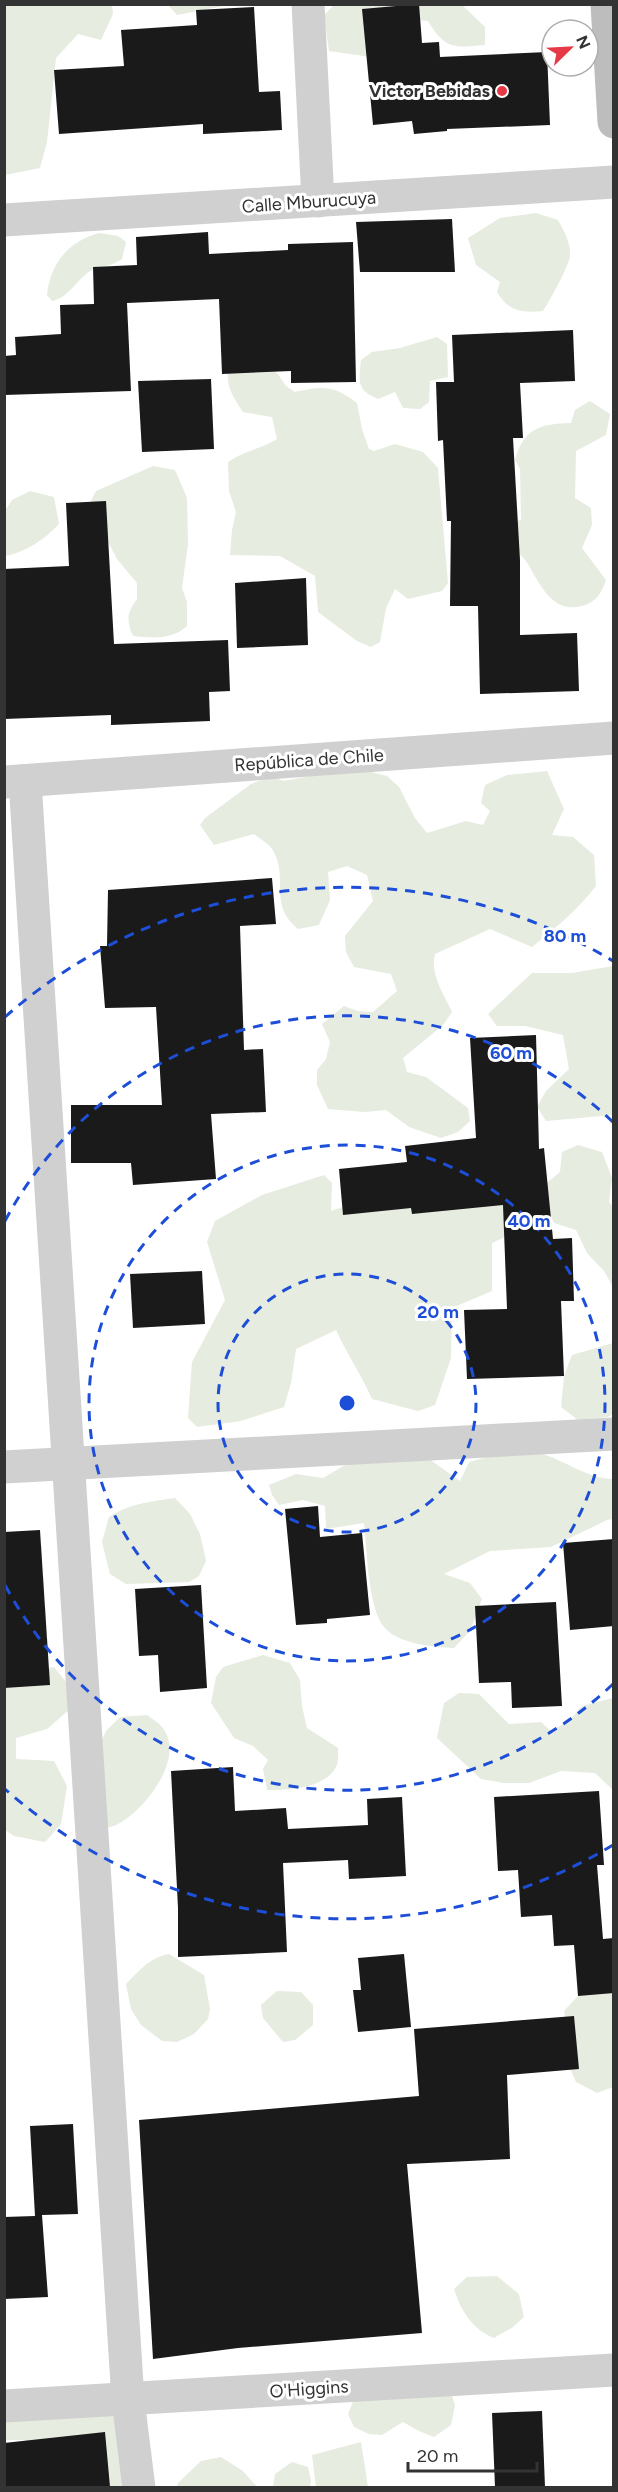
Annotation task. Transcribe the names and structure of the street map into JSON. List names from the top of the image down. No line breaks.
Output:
{"streets":{"street":["Calle Mburucuya","República de Chile","O'Higgins"]},"places":["Victor Bebidas"],"scale_bar":"20 m","north":"top right","rings":["80 m","60 m","40 m","20 m"]}
